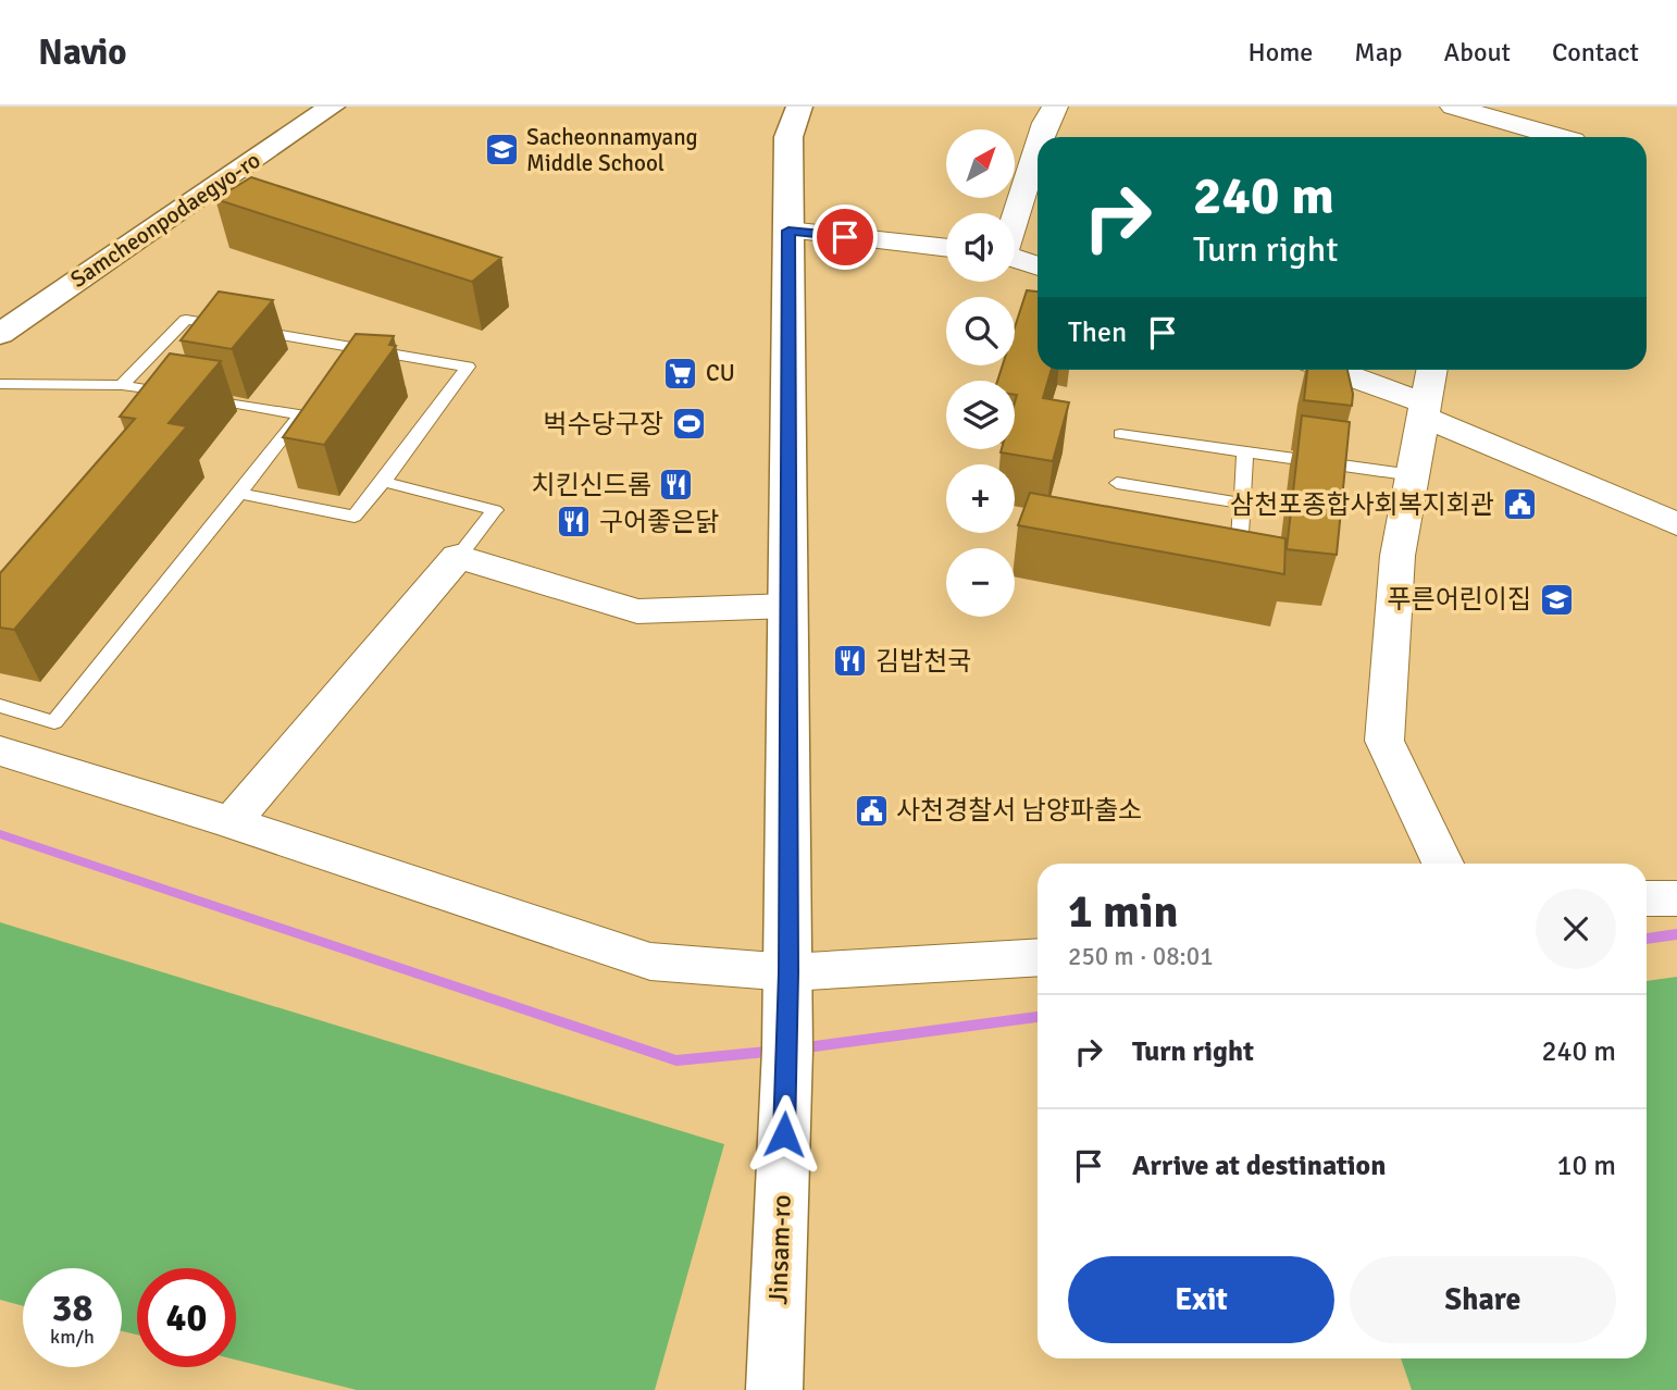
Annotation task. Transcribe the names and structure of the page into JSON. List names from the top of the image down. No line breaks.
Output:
{"streets":{"street":["Samcheonpodaegyo-ro","Jinsam-ro"]},"places":{"school or university":["Sacheonnamyang Middle School","푸른어린이집"],"supermarket":["CU"],"sports":["벅수당구장"],"restaurant":["치킨신드롬","구어좋은닭","김밥천국"],"public building":["삼천포종합사회복지회관","사천경찰서 남양파출소"]},"north":"top right","page":{"header":"Navio","nav":["Home","Map","About","Contact"],"map_buttons":["+","−"],"turn":["240 m","Turn right"],"then":"Then","heading":["1 min","250 m · 08:01"],"list":[{"name":"Turn right","value":"240 m"},{"name":"Arrive at destination","value":"10 m"}],"buttons":["Exit","Share"],"speed":"38 km/h","limit":"40"}}
